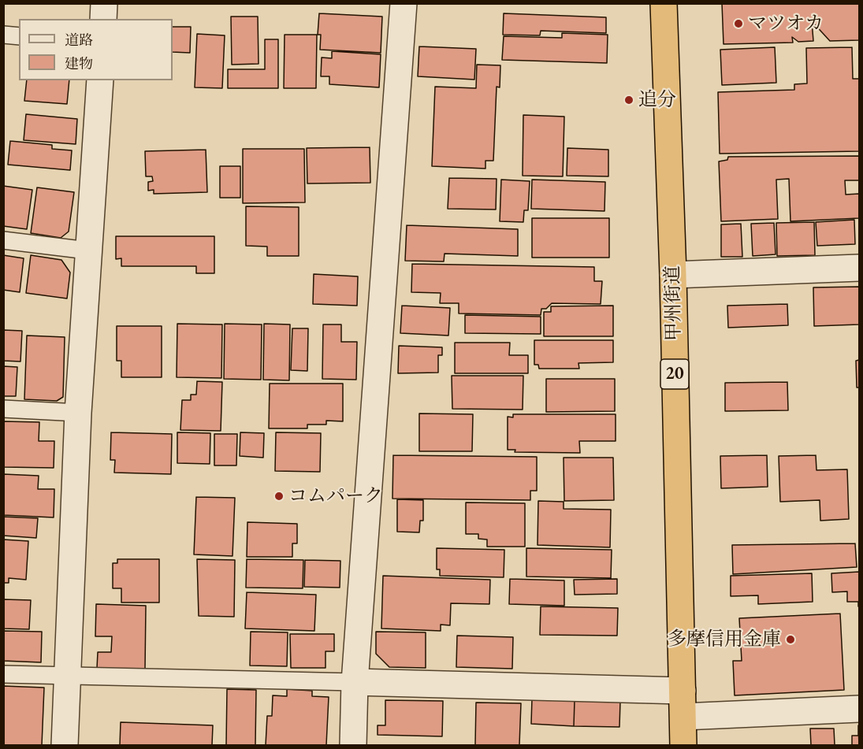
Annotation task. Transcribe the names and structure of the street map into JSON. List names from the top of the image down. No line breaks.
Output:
{"streets":{"highway":["甲州街道","20"]},"places":["マツオカ","追分","コムパーク","多摩信用金庫"],"legend":["道路","建物"]}
